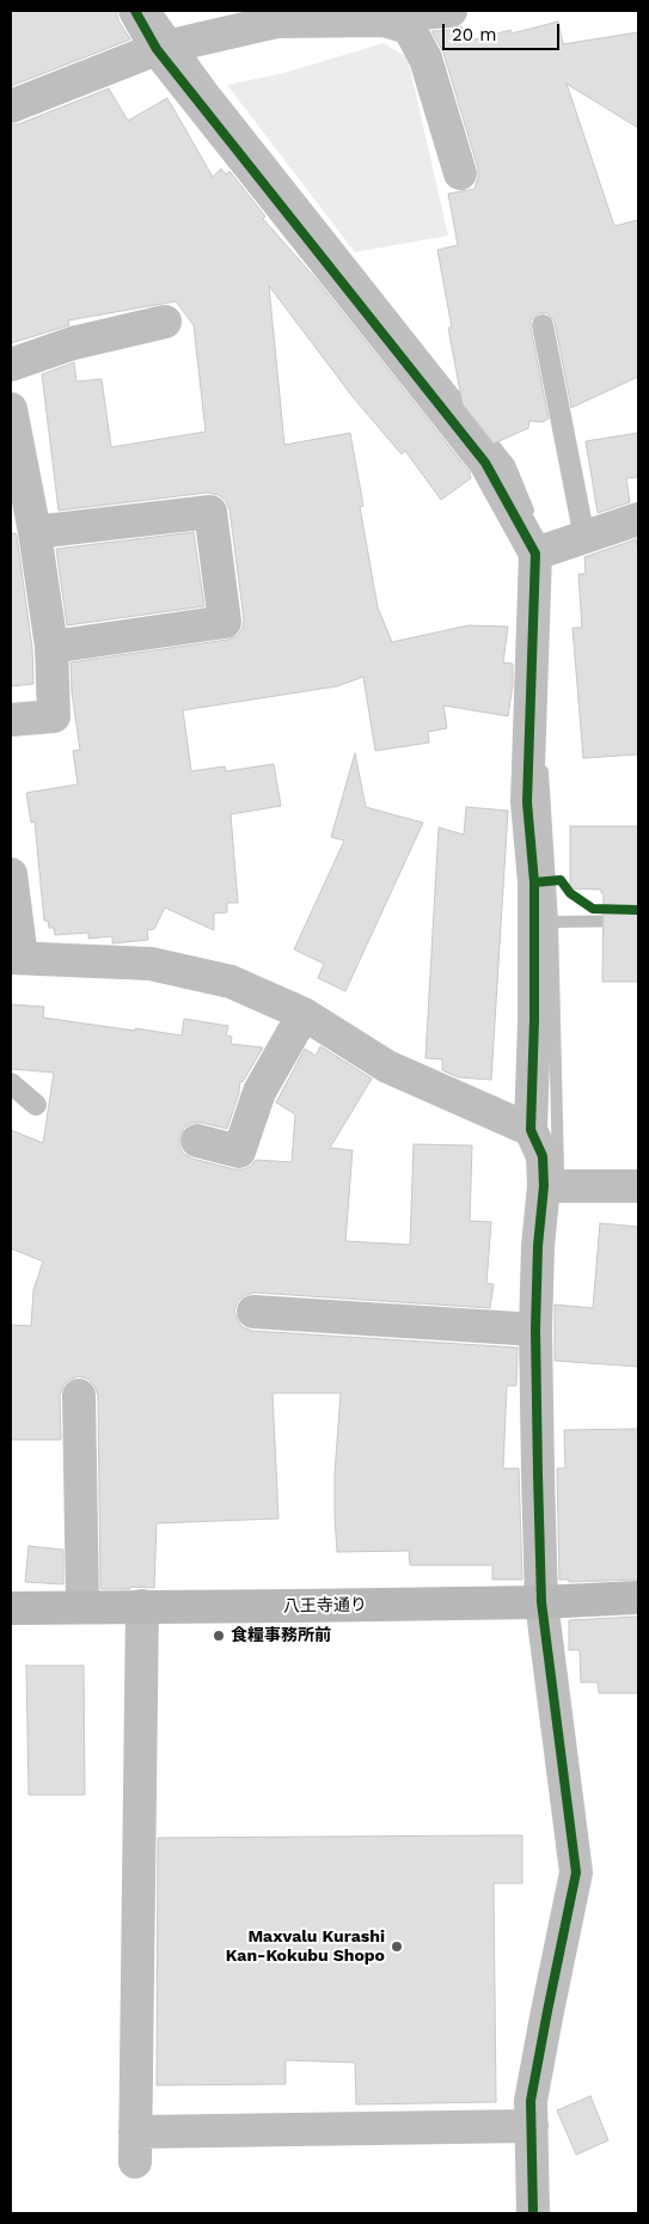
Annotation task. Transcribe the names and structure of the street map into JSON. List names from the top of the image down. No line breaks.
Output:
{"streets":{"street":["八王寺通り"]},"places":["食糧事務所前","Maxvalu Kurashi Kan-Kokubu Shopo"],"scale_bar":"20 m"}
